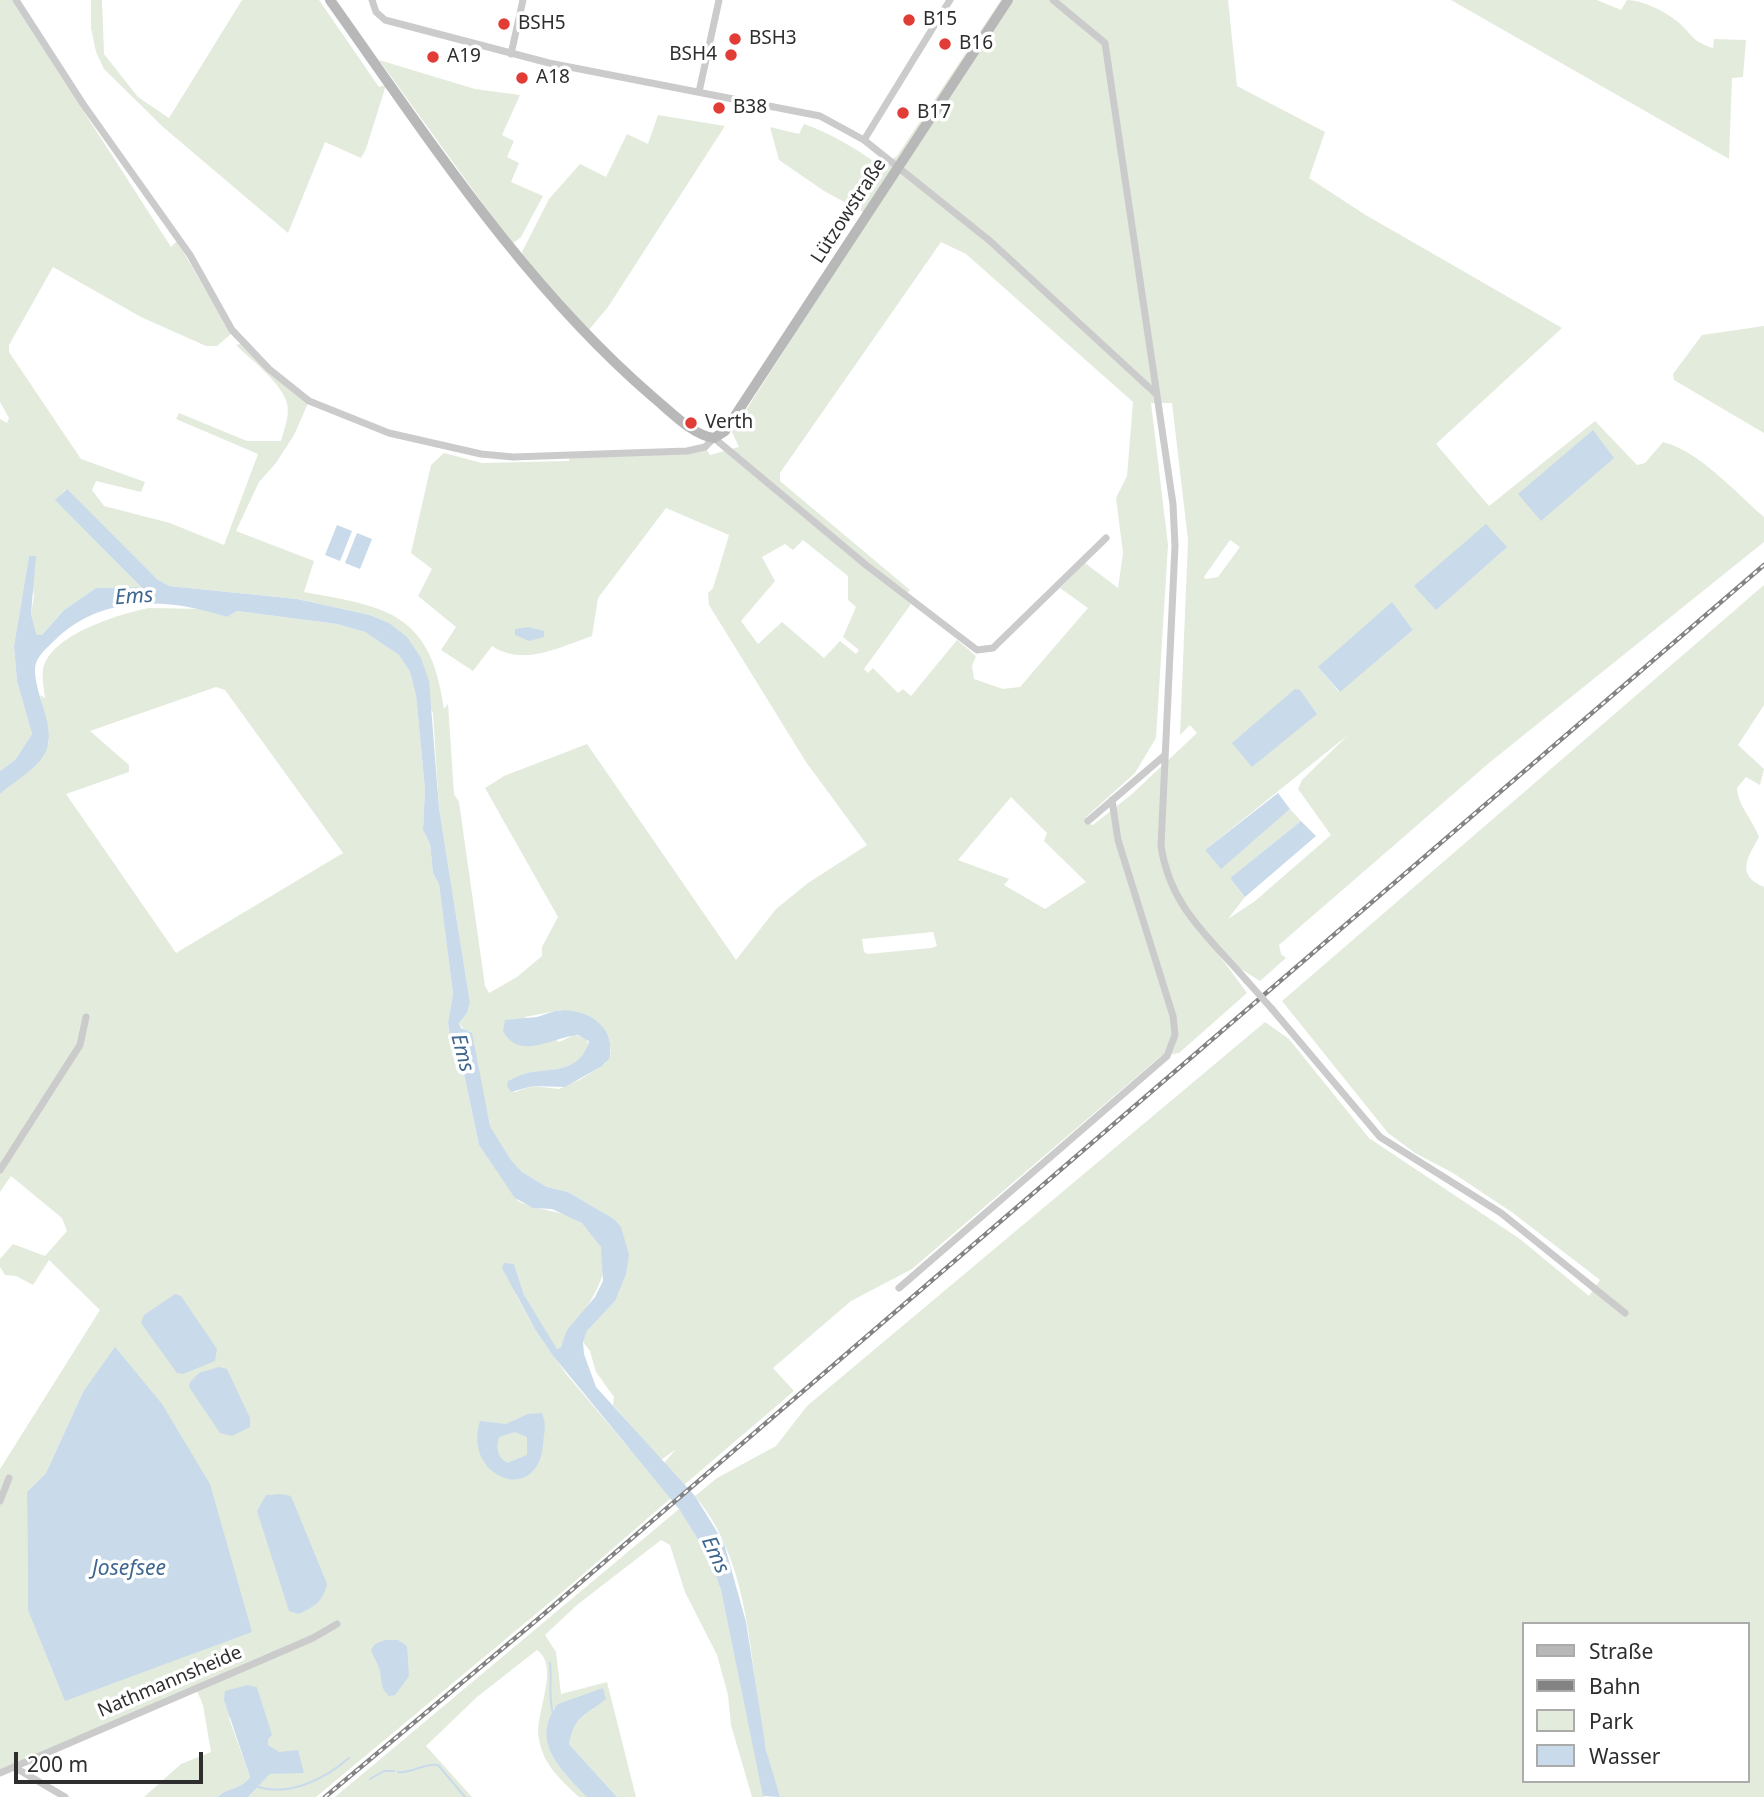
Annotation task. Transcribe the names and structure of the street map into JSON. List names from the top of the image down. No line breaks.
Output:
{"streets":{"street":["Lützowstraße","Nathmannsheide"]},"water":["Ems","Josefsee"],"places":["B15","BSH5","BSH3","B16","BSH4","A19","A18","B38","B17","Verth"],"legend":["Straße","Bahn","Park","Wasser"],"scale_bar":"200 m"}
